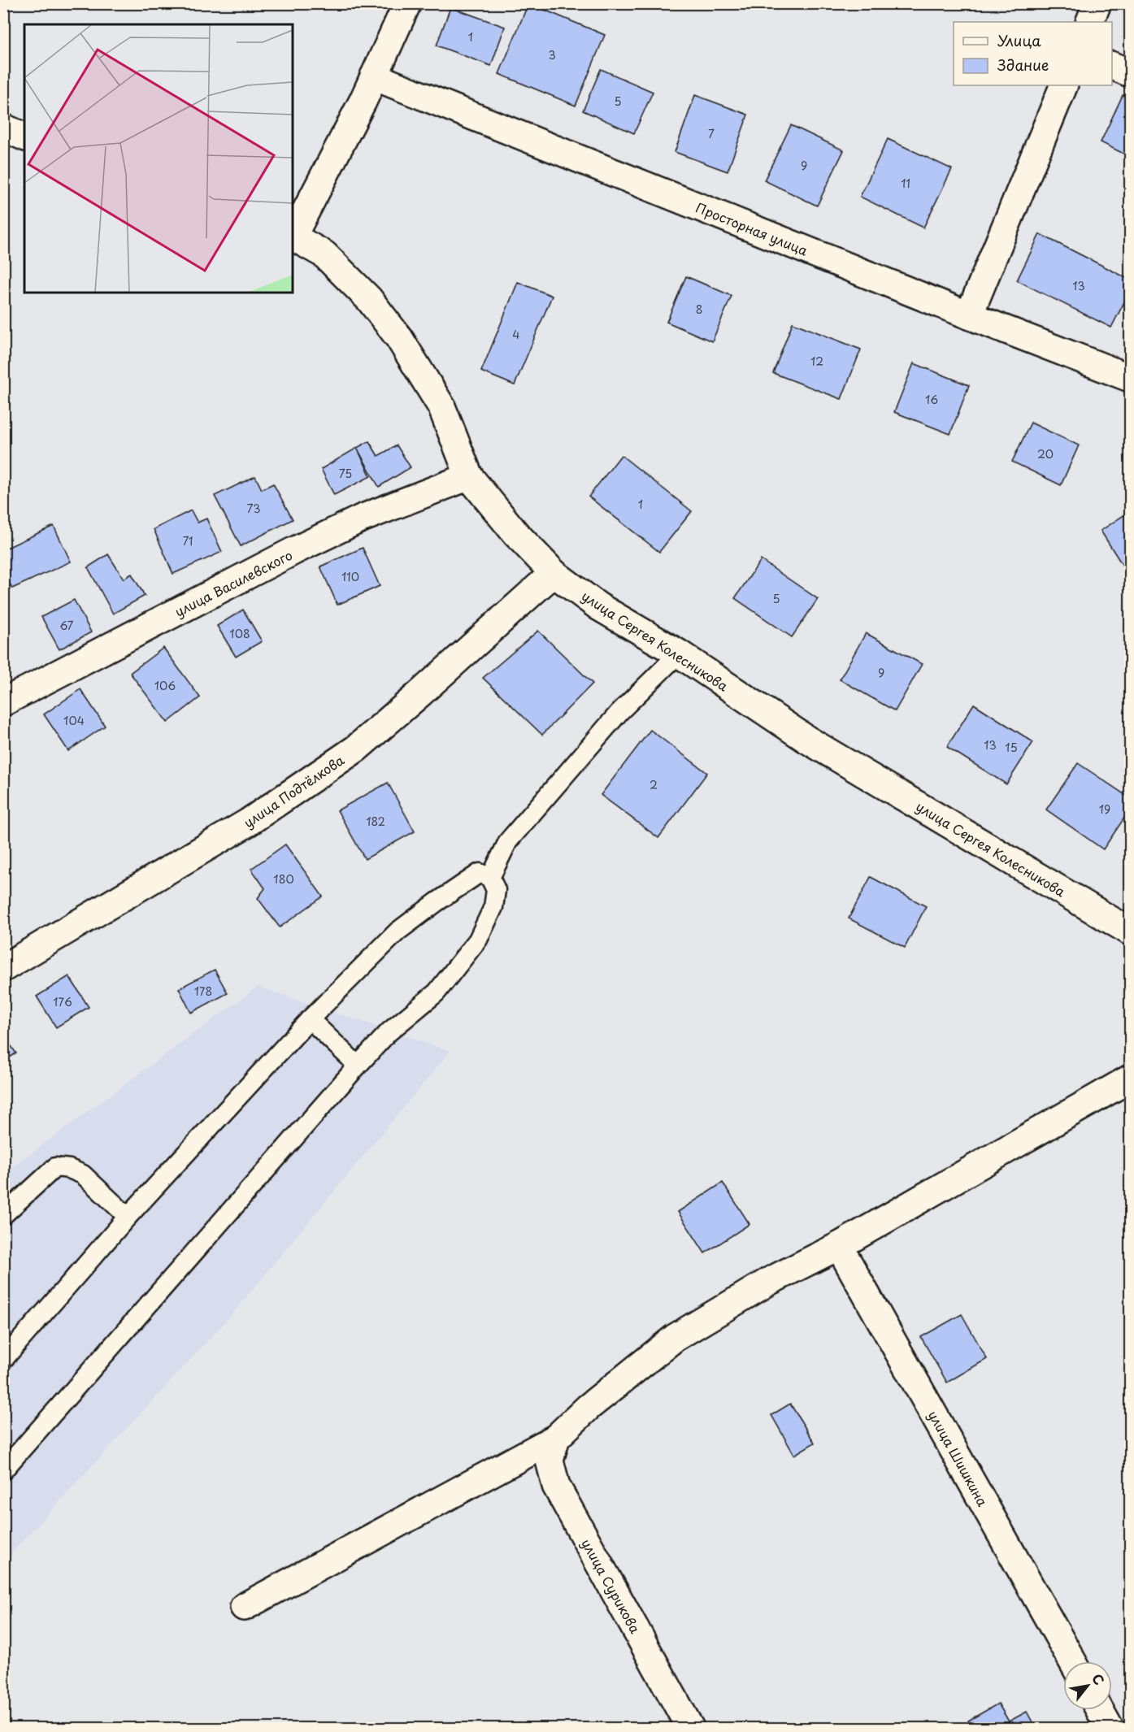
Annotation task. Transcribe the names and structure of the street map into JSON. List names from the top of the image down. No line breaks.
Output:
{"streets":{"street":["Просторная улица","улица Василевского","улица Сергея Колесникова","улица Подтёлкова","улица Шишкина","улица Сурикова"]},"crossings":[["улица Василевского","улица Сергея Колесникова"],["улица Сергея Колесникова","улица Подтёлкова"]],"house_numbers":["1","3","5","7","9","11","13","8","4","12","16","20","75","1","73","71","110","5","67","108","9","106","104","13","15","2","19","182","180","178","176"],"legend":["Улица","Здание"],"north":"top right"}
